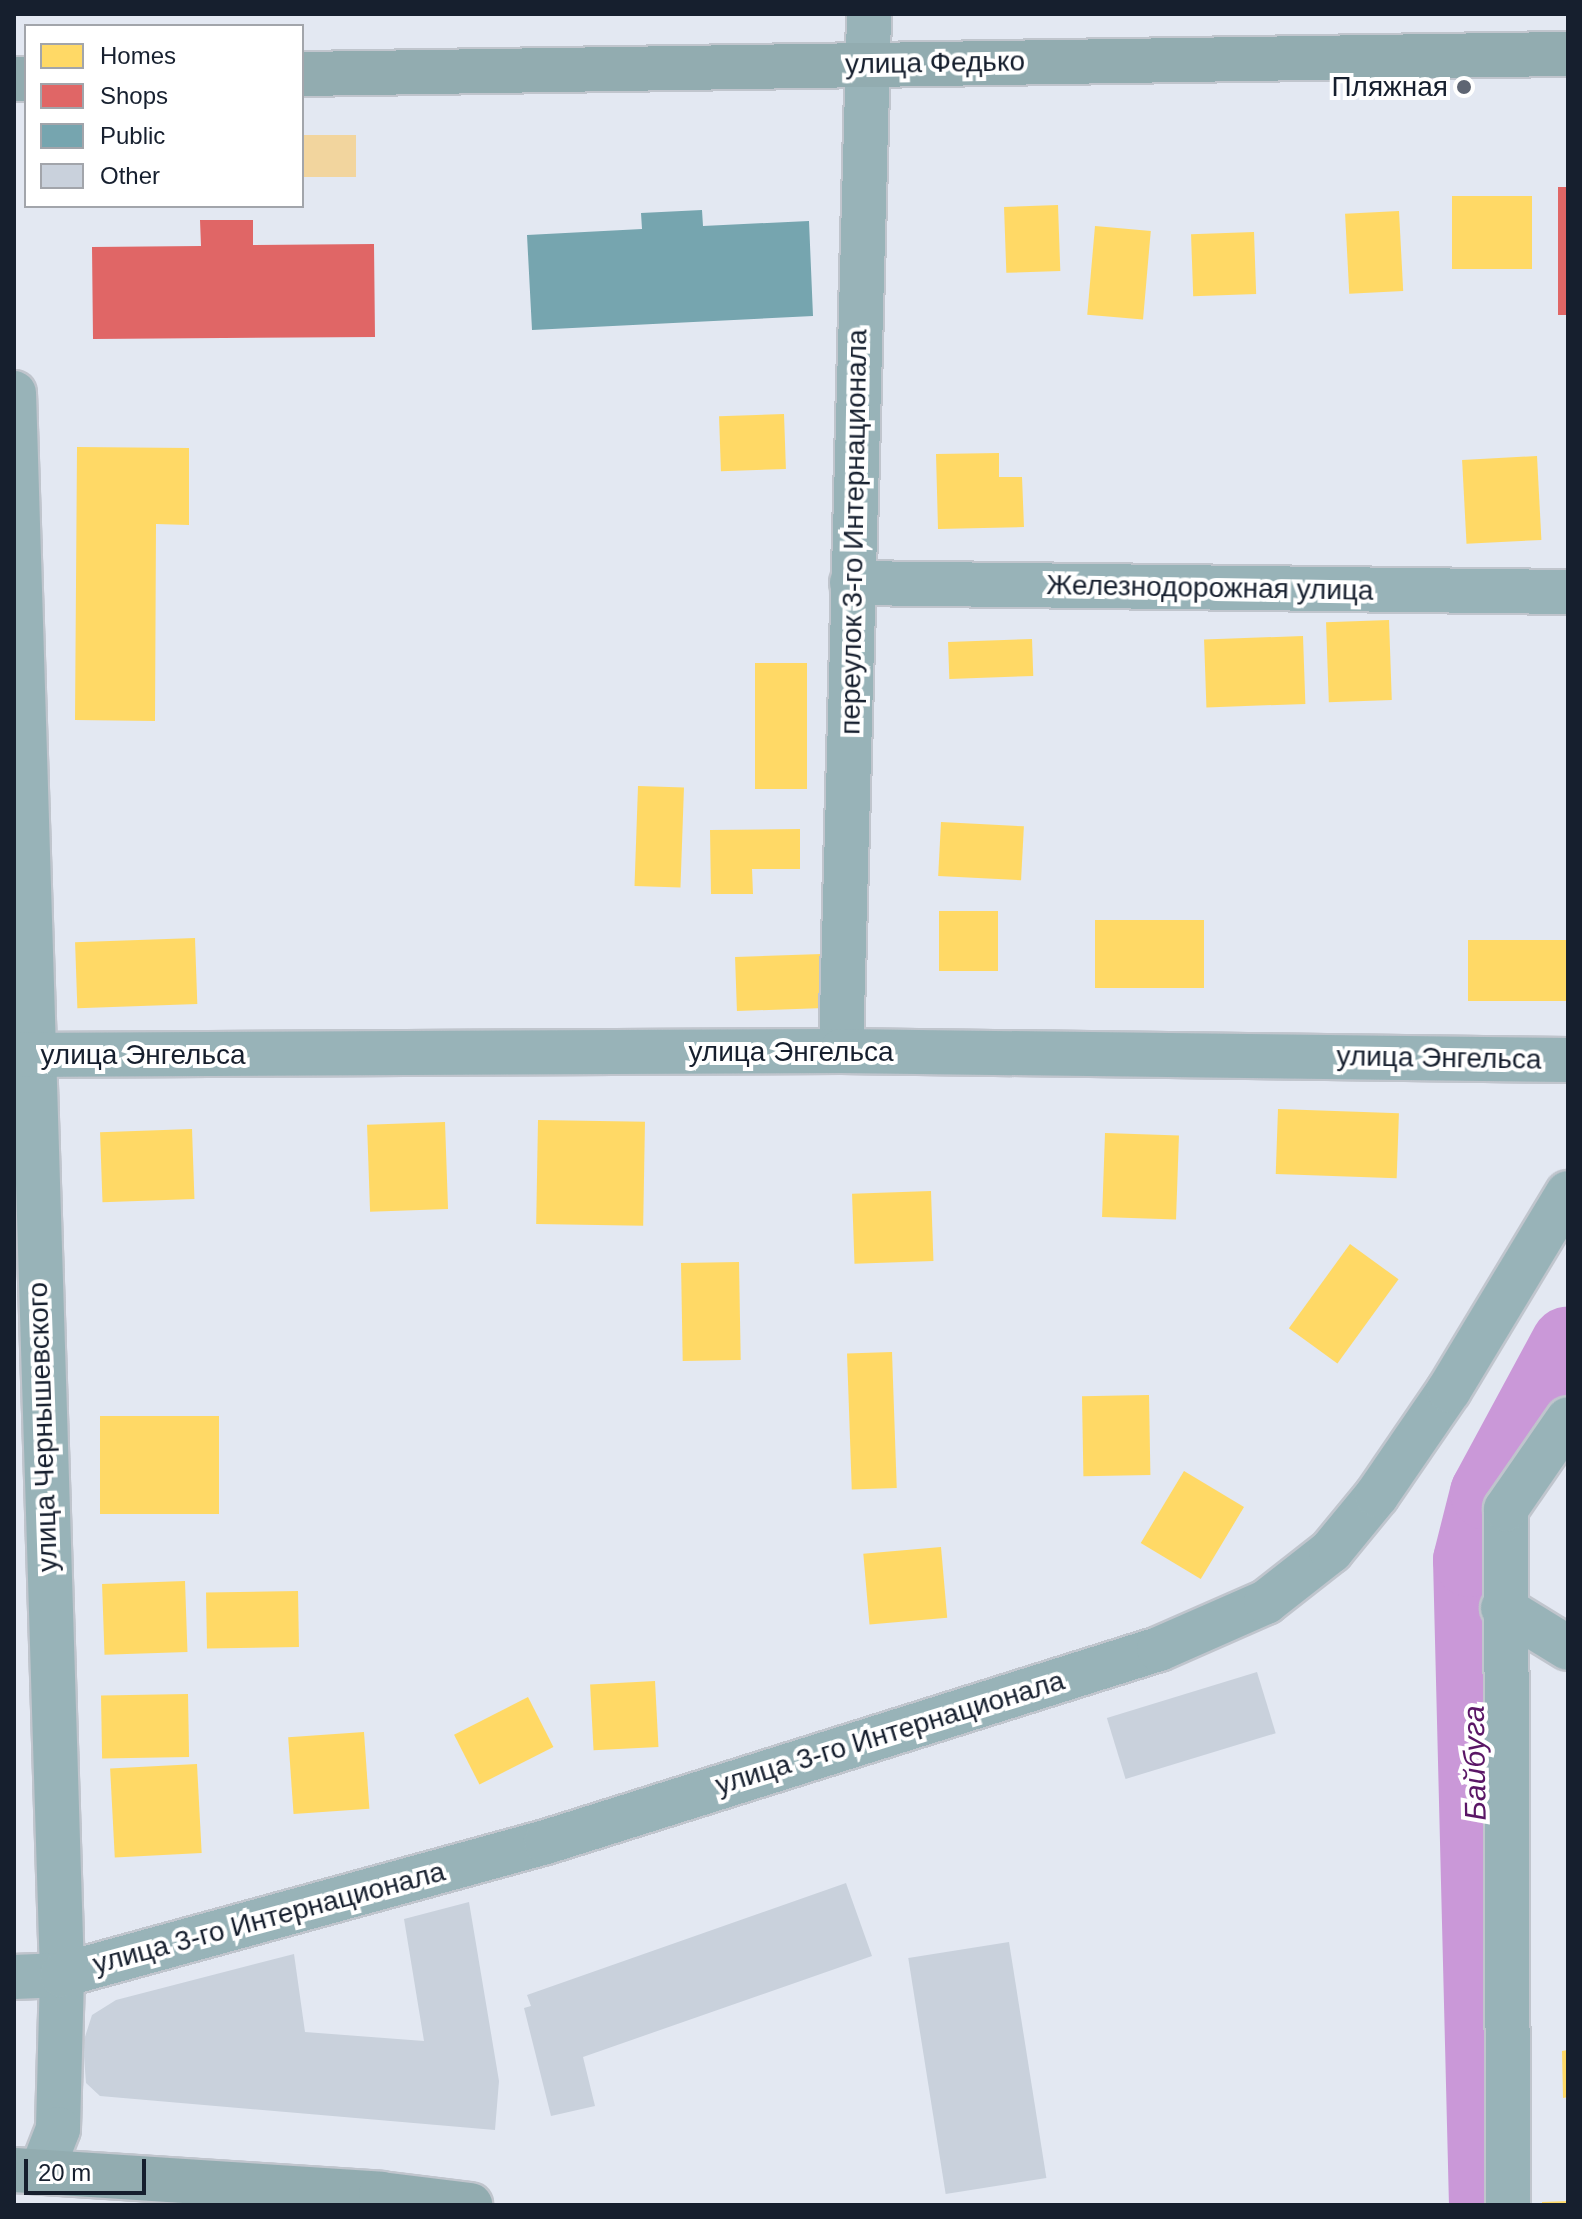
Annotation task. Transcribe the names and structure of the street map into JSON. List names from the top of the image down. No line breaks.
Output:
{"streets":{"main road":["улица Федько"],"street":["переулок 3-го Интернационала","Железнодорожная улица","улица Энгельса","улица Чернышевского","улица 3-го Интернационала"]},"crossings":[["улица Федько","переулок 3-го Интернационала"],["переулок 3-го Интернационала","Железнодорожная улица"],["переулок 3-го Интернационала","улица Энгельса"],["улица Энгельса","улица Чернышевского"],["улица Чернышевского","улица 3-го Интернационала"]],"water":["Байбуга"],"places":["Пляжная"],"legend":["Homes","Shops","Public","Other"],"scale_bar":"20 m"}
